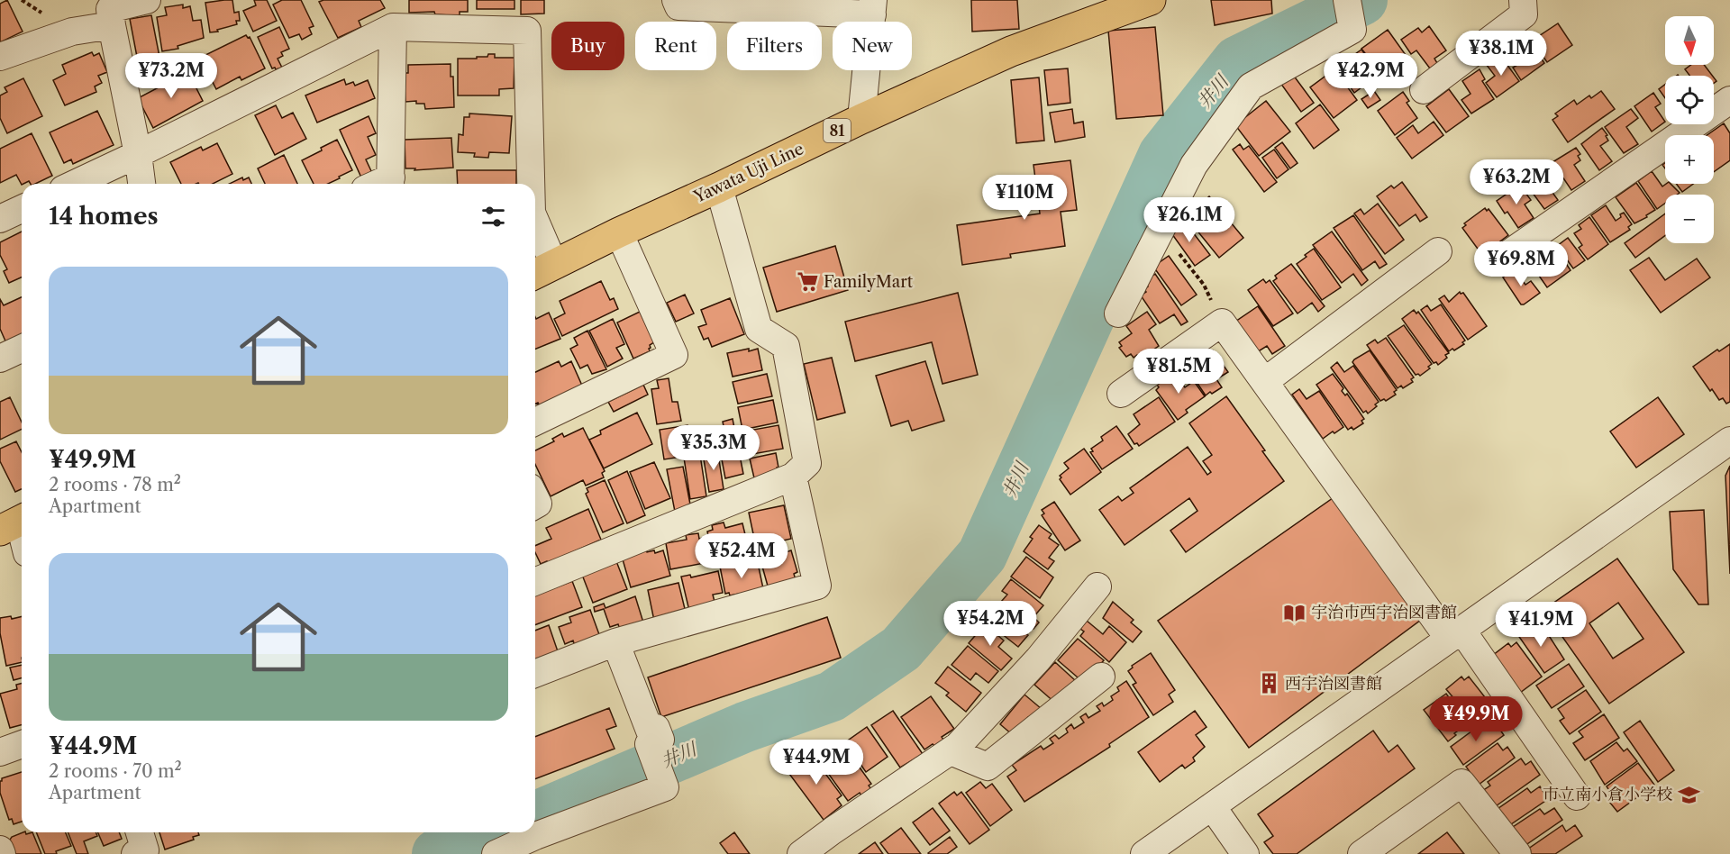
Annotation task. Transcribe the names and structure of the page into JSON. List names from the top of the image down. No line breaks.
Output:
{"streets":{"main road":["81","Yawata Uji Line"]},"water":["井川"],"places":{"supermarket":["FamilyMart"],"library":["宇治市西宇治図書館"],"building":["西宇治図書館"],"school or university":["市立南小倉小学校"]},"north":"bottom","page":{"map_buttons":["+","−"],"chip":["Buy","Rent","Filters","New"],"price":["¥38.1M","¥73.2M","¥42.9M","¥63.2M","¥110M","¥26.1M","¥69.8M","¥81.5M","¥35.3M","¥52.4M","¥54.2M","¥41.9M","¥49.9M","¥44.9M"],"heading":"14 homes","list":[{"name":"¥49.9M","note":"2 rooms · 78 m² · Apartment"},{"name":"¥44.9M","note":"2 rooms · 70 m² · Apartment"}]}}
